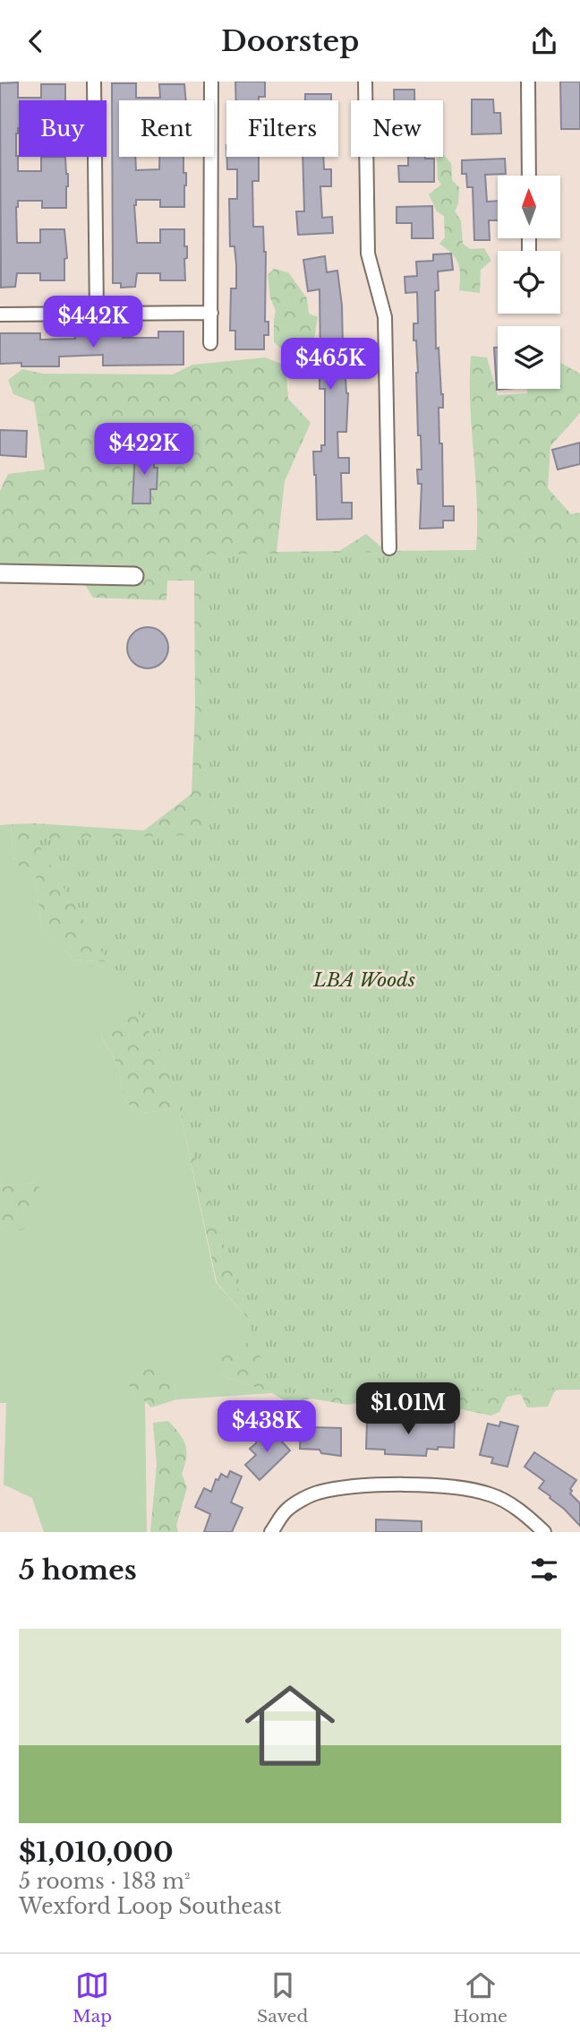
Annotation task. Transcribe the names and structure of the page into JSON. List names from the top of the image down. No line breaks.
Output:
{"parks":["LBA Woods"],"north":"top","page":{"header":"Doorstep","chip":["Buy","Rent","Filters","New"],"price":["$442K","$465K","$422K","$1.01M","$438K"],"heading":"5 homes","list":[{"name":"$1,010,000","note":"5 rooms · 183 m² · Wexford Loop Southeast"}],"tabs":["Map","Saved","Home"]}}
